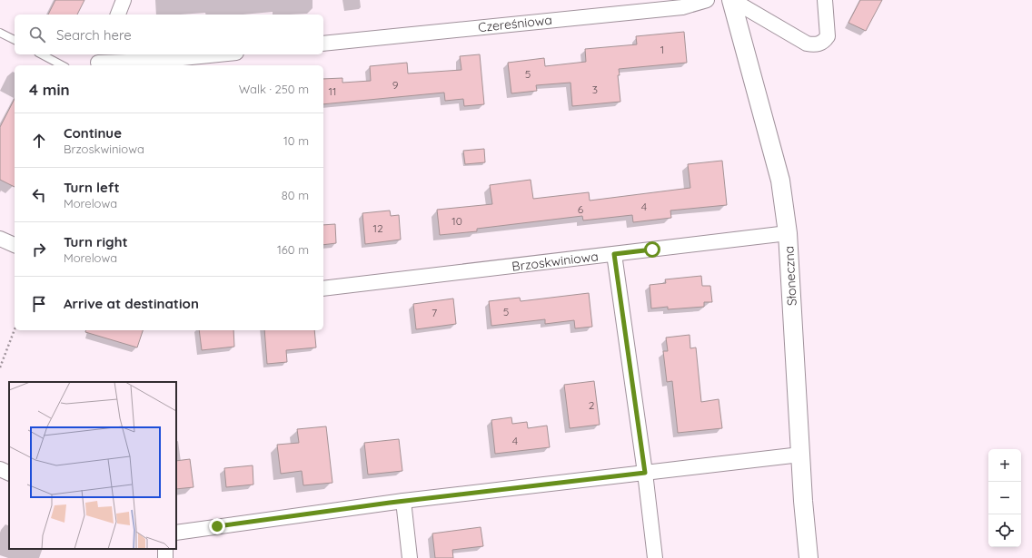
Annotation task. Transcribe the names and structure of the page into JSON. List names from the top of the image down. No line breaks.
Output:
{"streets":{"street":["Czereśniowa","Brzoskwiniowa","Słoneczna"]},"crossings":[["Brzoskwiniowa","Słoneczna"]],"house_numbers":["1","5","9","3","11","4","6","10","12","5","7","2","4"],"page":{"search":"Search here","heading":["4 min","Walk · 250 m"],"list":[["Continue","Brzoskwiniowa","10 m"],["Turn left","Morelowa","80 m"],["Turn right","Morelowa","160 m"],"Arrive at destination"],"map_buttons":["+","−"]}}
